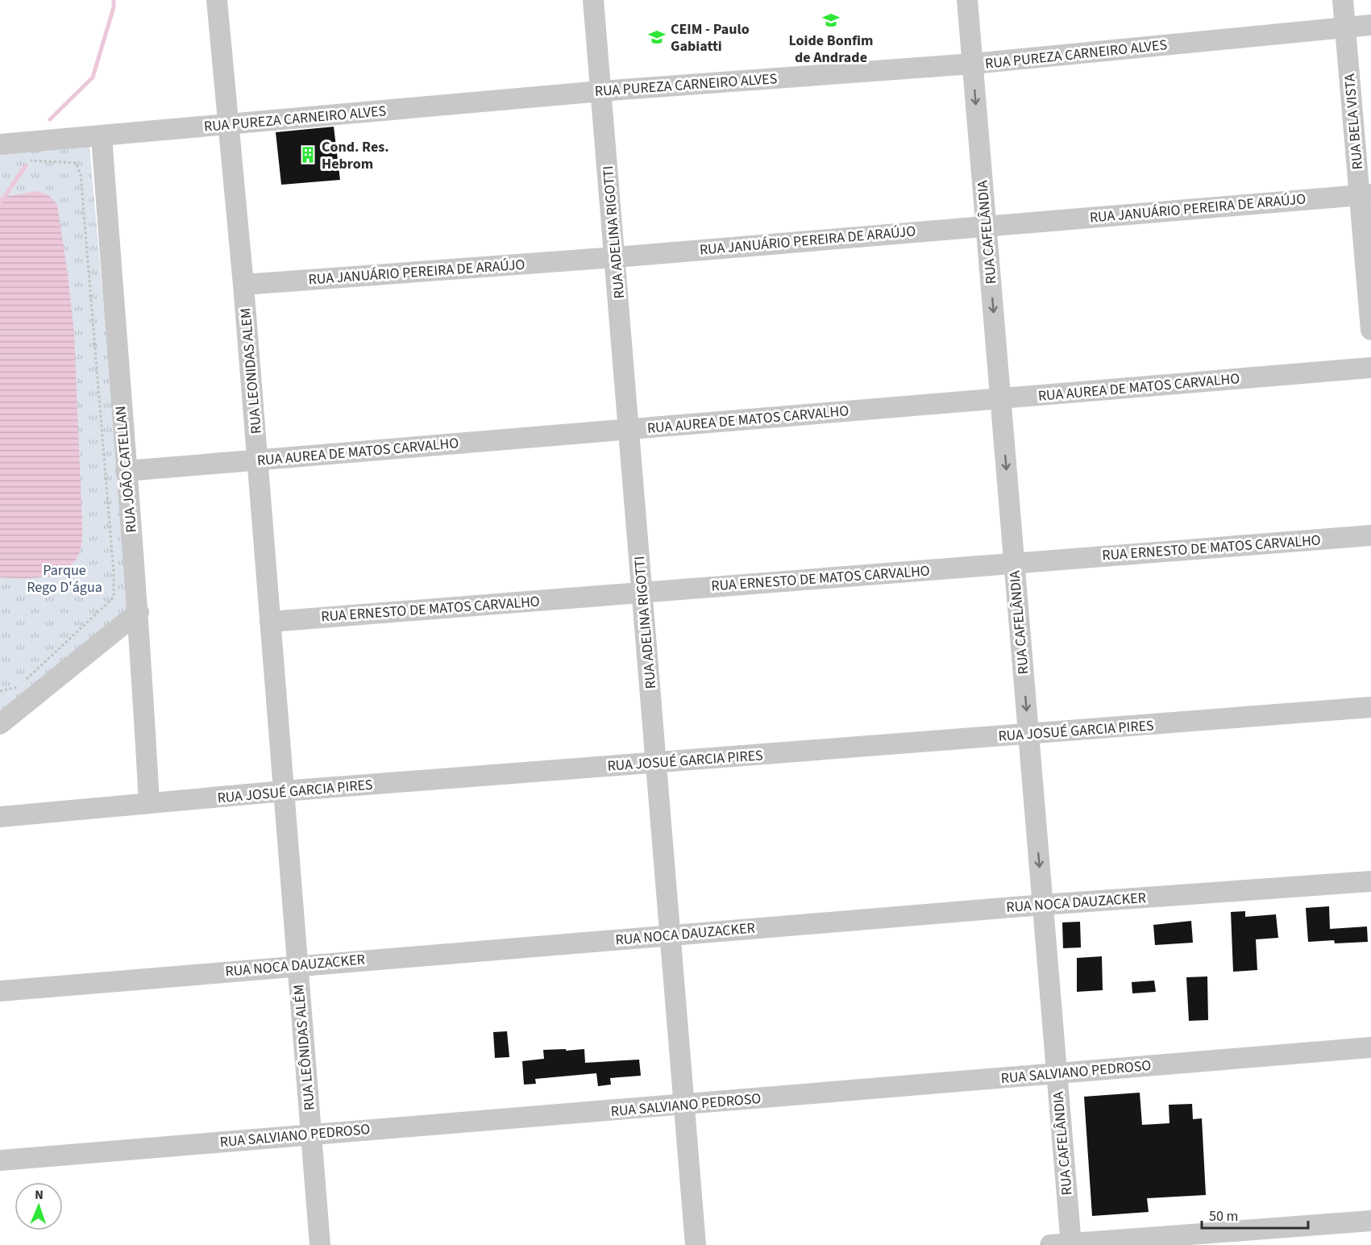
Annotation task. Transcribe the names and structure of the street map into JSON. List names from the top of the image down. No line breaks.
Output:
{"streets":{"street":["RUA PUREZA CARNEIRO ALVES","RUA BELA VISTA","RUA JANUÁRIO PEREIRA DE ARAÚJO","RUA ADELINA RIGOTTI","RUA CAFELÂNDIA","RUA LEONIDAS ALEM","RUA AUREA DE MATOS CARVALHO","RUA JOÃO CATELLAN","RUA ERNESTO DE MATOS CARVALHO","RUA JOSUÉ GARCIA PIRES","RUA NOCA DAUZACKER","RUA LEÔNIDAS ALÉM","RUA SALVIANO PEDROSO"]},"crossings":[["RUA PUREZA CARNEIRO ALVES","RUA BELA VISTA"],["RUA PUREZA CARNEIRO ALVES","RUA ADELINA RIGOTTI"],["RUA PUREZA CARNEIRO ALVES","RUA CAFELÂNDIA"],["RUA PUREZA CARNEIRO ALVES","RUA LEONIDAS ALEM"],["RUA PUREZA CARNEIRO ALVES","RUA JOÃO CATELLAN"],["RUA BELA VISTA","RUA JANUÁRIO PEREIRA DE ARAÚJO"],["RUA JANUÁRIO PEREIRA DE ARAÚJO","RUA ADELINA RIGOTTI"],["RUA JANUÁRIO PEREIRA DE ARAÚJO","RUA CAFELÂNDIA"],["RUA JANUÁRIO PEREIRA DE ARAÚJO","RUA LEONIDAS ALEM"],["RUA ADELINA RIGOTTI","RUA AUREA DE MATOS CARVALHO"],["RUA ADELINA RIGOTTI","RUA ERNESTO DE MATOS CARVALHO"],["RUA ADELINA RIGOTTI","RUA JOSUÉ GARCIA PIRES"],["RUA ADELINA RIGOTTI","RUA NOCA DAUZACKER"],["RUA ADELINA RIGOTTI","RUA SALVIANO PEDROSO"],["RUA CAFELÂNDIA","RUA AUREA DE MATOS CARVALHO"],["RUA CAFELÂNDIA","RUA ERNESTO DE MATOS CARVALHO"],["RUA CAFELÂNDIA","RUA JOSUÉ GARCIA PIRES"],["RUA CAFELÂNDIA","RUA NOCA DAUZACKER"],["RUA CAFELÂNDIA","RUA SALVIANO PEDROSO"],["RUA LEONIDAS ALEM","RUA AUREA DE MATOS CARVALHO"],["RUA LEONIDAS ALEM","RUA ERNESTO DE MATOS CARVALHO"],["RUA LEONIDAS ALEM","RUA JOSUÉ GARCIA PIRES"],["RUA LEONIDAS ALEM","RUA LEÔNIDAS ALÉM"],["RUA AUREA DE MATOS CARVALHO","RUA JOÃO CATELLAN"],["RUA JOÃO CATELLAN","RUA JOSUÉ GARCIA PIRES"],["RUA JOSUÉ GARCIA PIRES","RUA LEÔNIDAS ALÉM"],["RUA NOCA DAUZACKER","RUA LEÔNIDAS ALÉM"],["RUA LEÔNIDAS ALÉM","RUA SALVIANO PEDROSO"]],"one_way":["RUA CAFELÂNDIA"],"parks":["Parque Rego D'água"],"places":{"school or university":["Loide Bonfim de Andrade","CEIM - Paulo Gabiatti"],"building":["Cond. Res. Hebrom"]},"scale_bar":"50 m","north":"top"}
